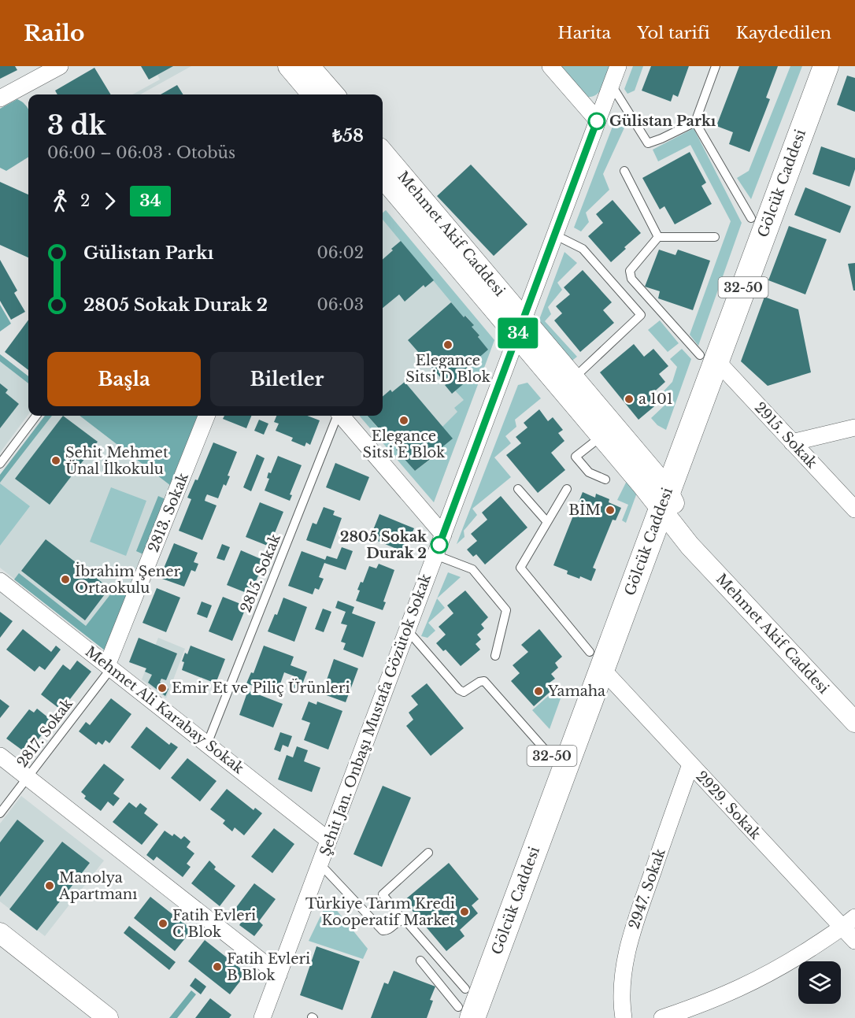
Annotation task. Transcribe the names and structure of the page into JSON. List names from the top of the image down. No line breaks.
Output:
{"streets":{"main road":["Gölcük Caddesi","32-50"],"street":["Mehmet Akif Caddesi","2915. Sokak","2813. Sokak","Mehmet Ali Karabay Sokak","Şehit Jan. Onbaşı Mustafa Gözütok Sokak","2929. Sokak","2947. Sokak"],"lane":["2815. Sokak","2817. Sokak"]},"crossings":[["Gölcük Caddesi","Mehmet Akif Caddesi"],["Gölcük Caddesi","2915. Sokak"],["Gölcük Caddesi","2929. Sokak"],["Mehmet Akif Caddesi","Şehit Jan. Onbaşı Mustafa Gözütok Sokak"],["2813. Sokak","Mehmet Ali Karabay Sokak"],["2813. Sokak","2817. Sokak"],["2815. Sokak","Mehmet Ali Karabay Sokak"],["Mehmet Ali Karabay Sokak","Şehit Jan. Onbaşı Mustafa Gözütok Sokak"],["Mehmet Ali Karabay Sokak","2817. Sokak"],["2929. Sokak","2947. Sokak"]],"places":["Gülistan Parkı","Elegance Sitsi D Blok","a 101","Elegance Sitsi E Blok","Şehit Mehmet Ünal İlkokulu","BİM","2805 Sokak Durak 2","İbrahim Şener Ortaokulu","Emir Et ve Piliç Ürünleri","Yamaha","Manolya Apartmanı","Türkiye Tarım Kredi Kooperatif Market","Fatih Evleri C Blok","Fatih Evleri B Blok"],"lines":["bus line 34"],"page":{"header":"Railo","nav":["Harita","Yol tarifi","Kaydedilen"],"on_map":"34","heading":["3 dk","06:00 – 06:03 · Otobüs","₺58"],"legs":["2","34"],"list":[{"name":"Gülistan Parkı","value":"06:02"},{"name":"2805 Sokak Durak 2","value":"06:03"}],"buttons":["Başla","Biletler"]}}
